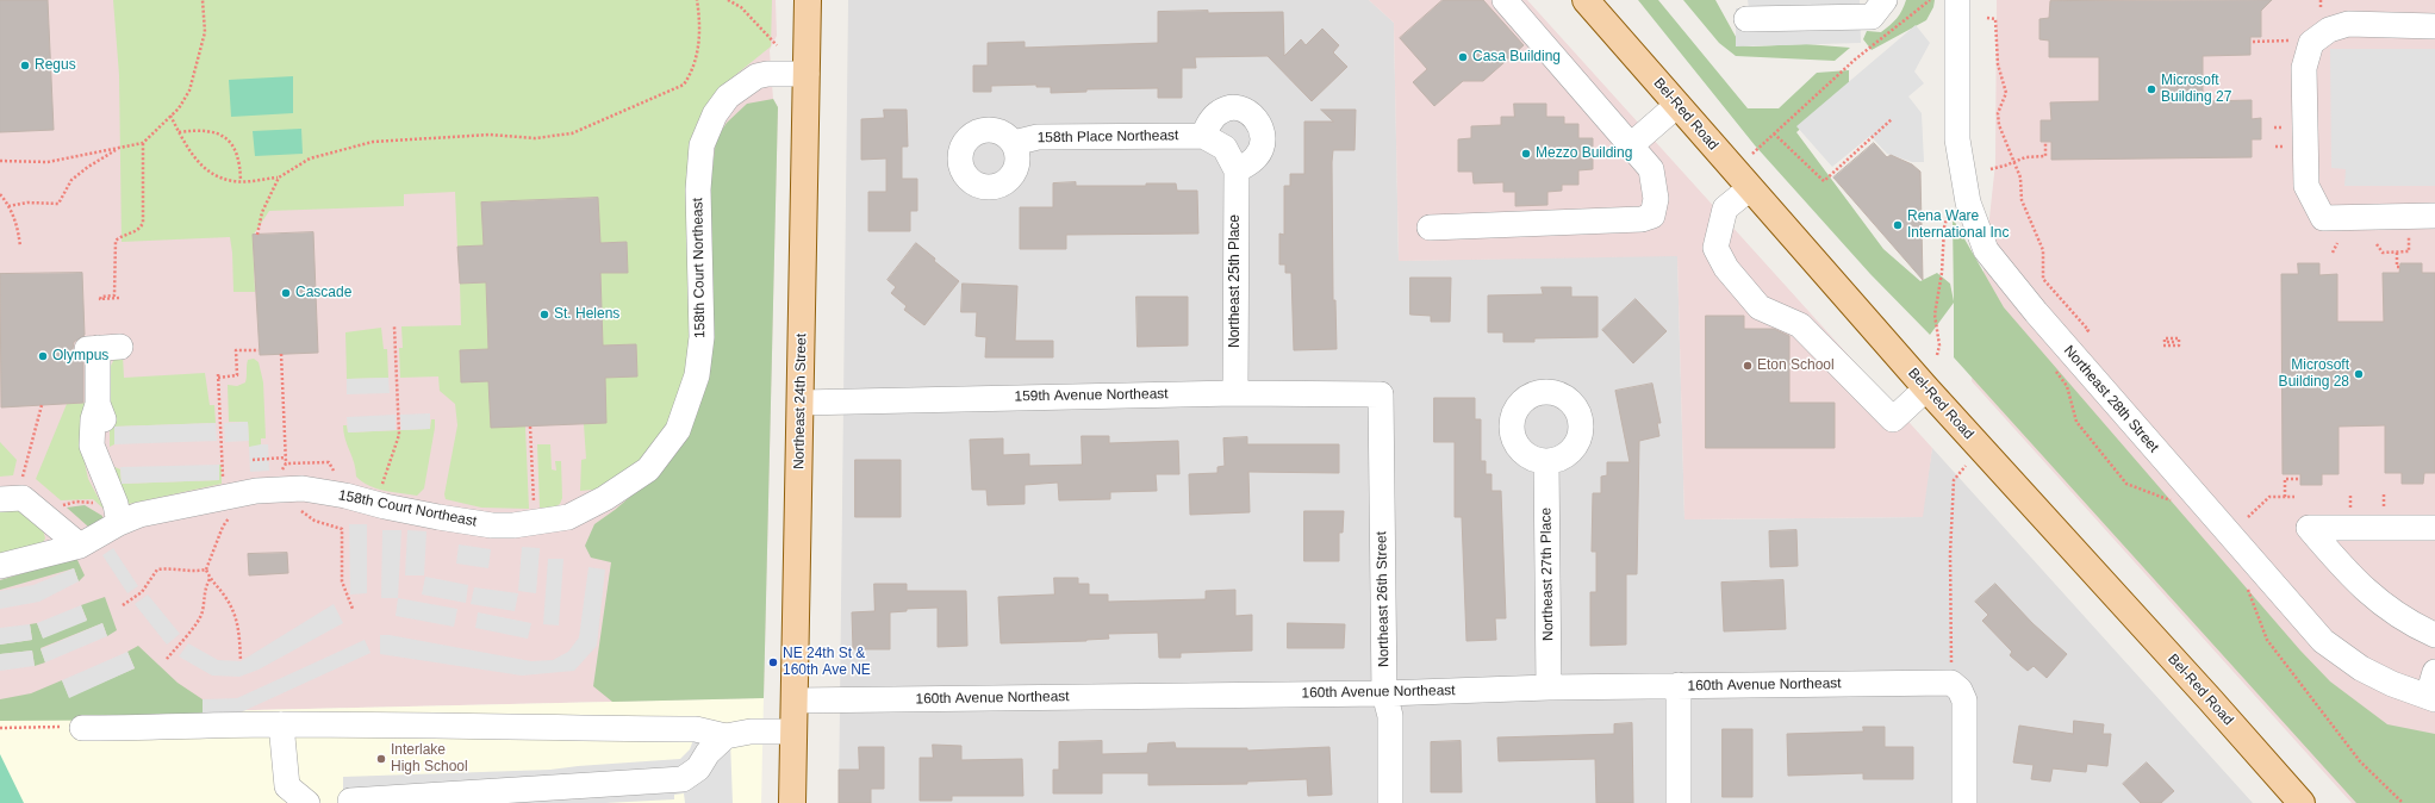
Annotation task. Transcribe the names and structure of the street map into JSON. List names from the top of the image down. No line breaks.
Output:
{"streets":{"main road":["Bel-Red Road","Northeast 24th Street"],"street":["158th Place Northeast","158th Court Northeast","Northeast 25th Place","159th Avenue Northeast","Northeast 28th Street","Northeast 27th Place","Northeast 26th Street","160th Avenue Northeast"]},"crossings":[["158th Place Northeast","Northeast 25th Place"],["158th Court Northeast","Northeast 24th Street"],["Northeast 25th Place","159th Avenue Northeast"],["159th Avenue Northeast","Northeast 24th Street"],["159th Avenue Northeast","Northeast 26th Street"],["Northeast 24th Street","160th Avenue Northeast"],["Northeast 27th Place","160th Avenue Northeast"],["Northeast 26th Street","160th Avenue Northeast"]],"places":["Casa Building","Regus","Microsoft Building 27","Mezzo Building","Rena Ware International Inc","Cascade","St. Helens","Olympus","Eton School","Microsoft Building 28","NE 24th St & 160th Ave NE","Interlake High School"]}
